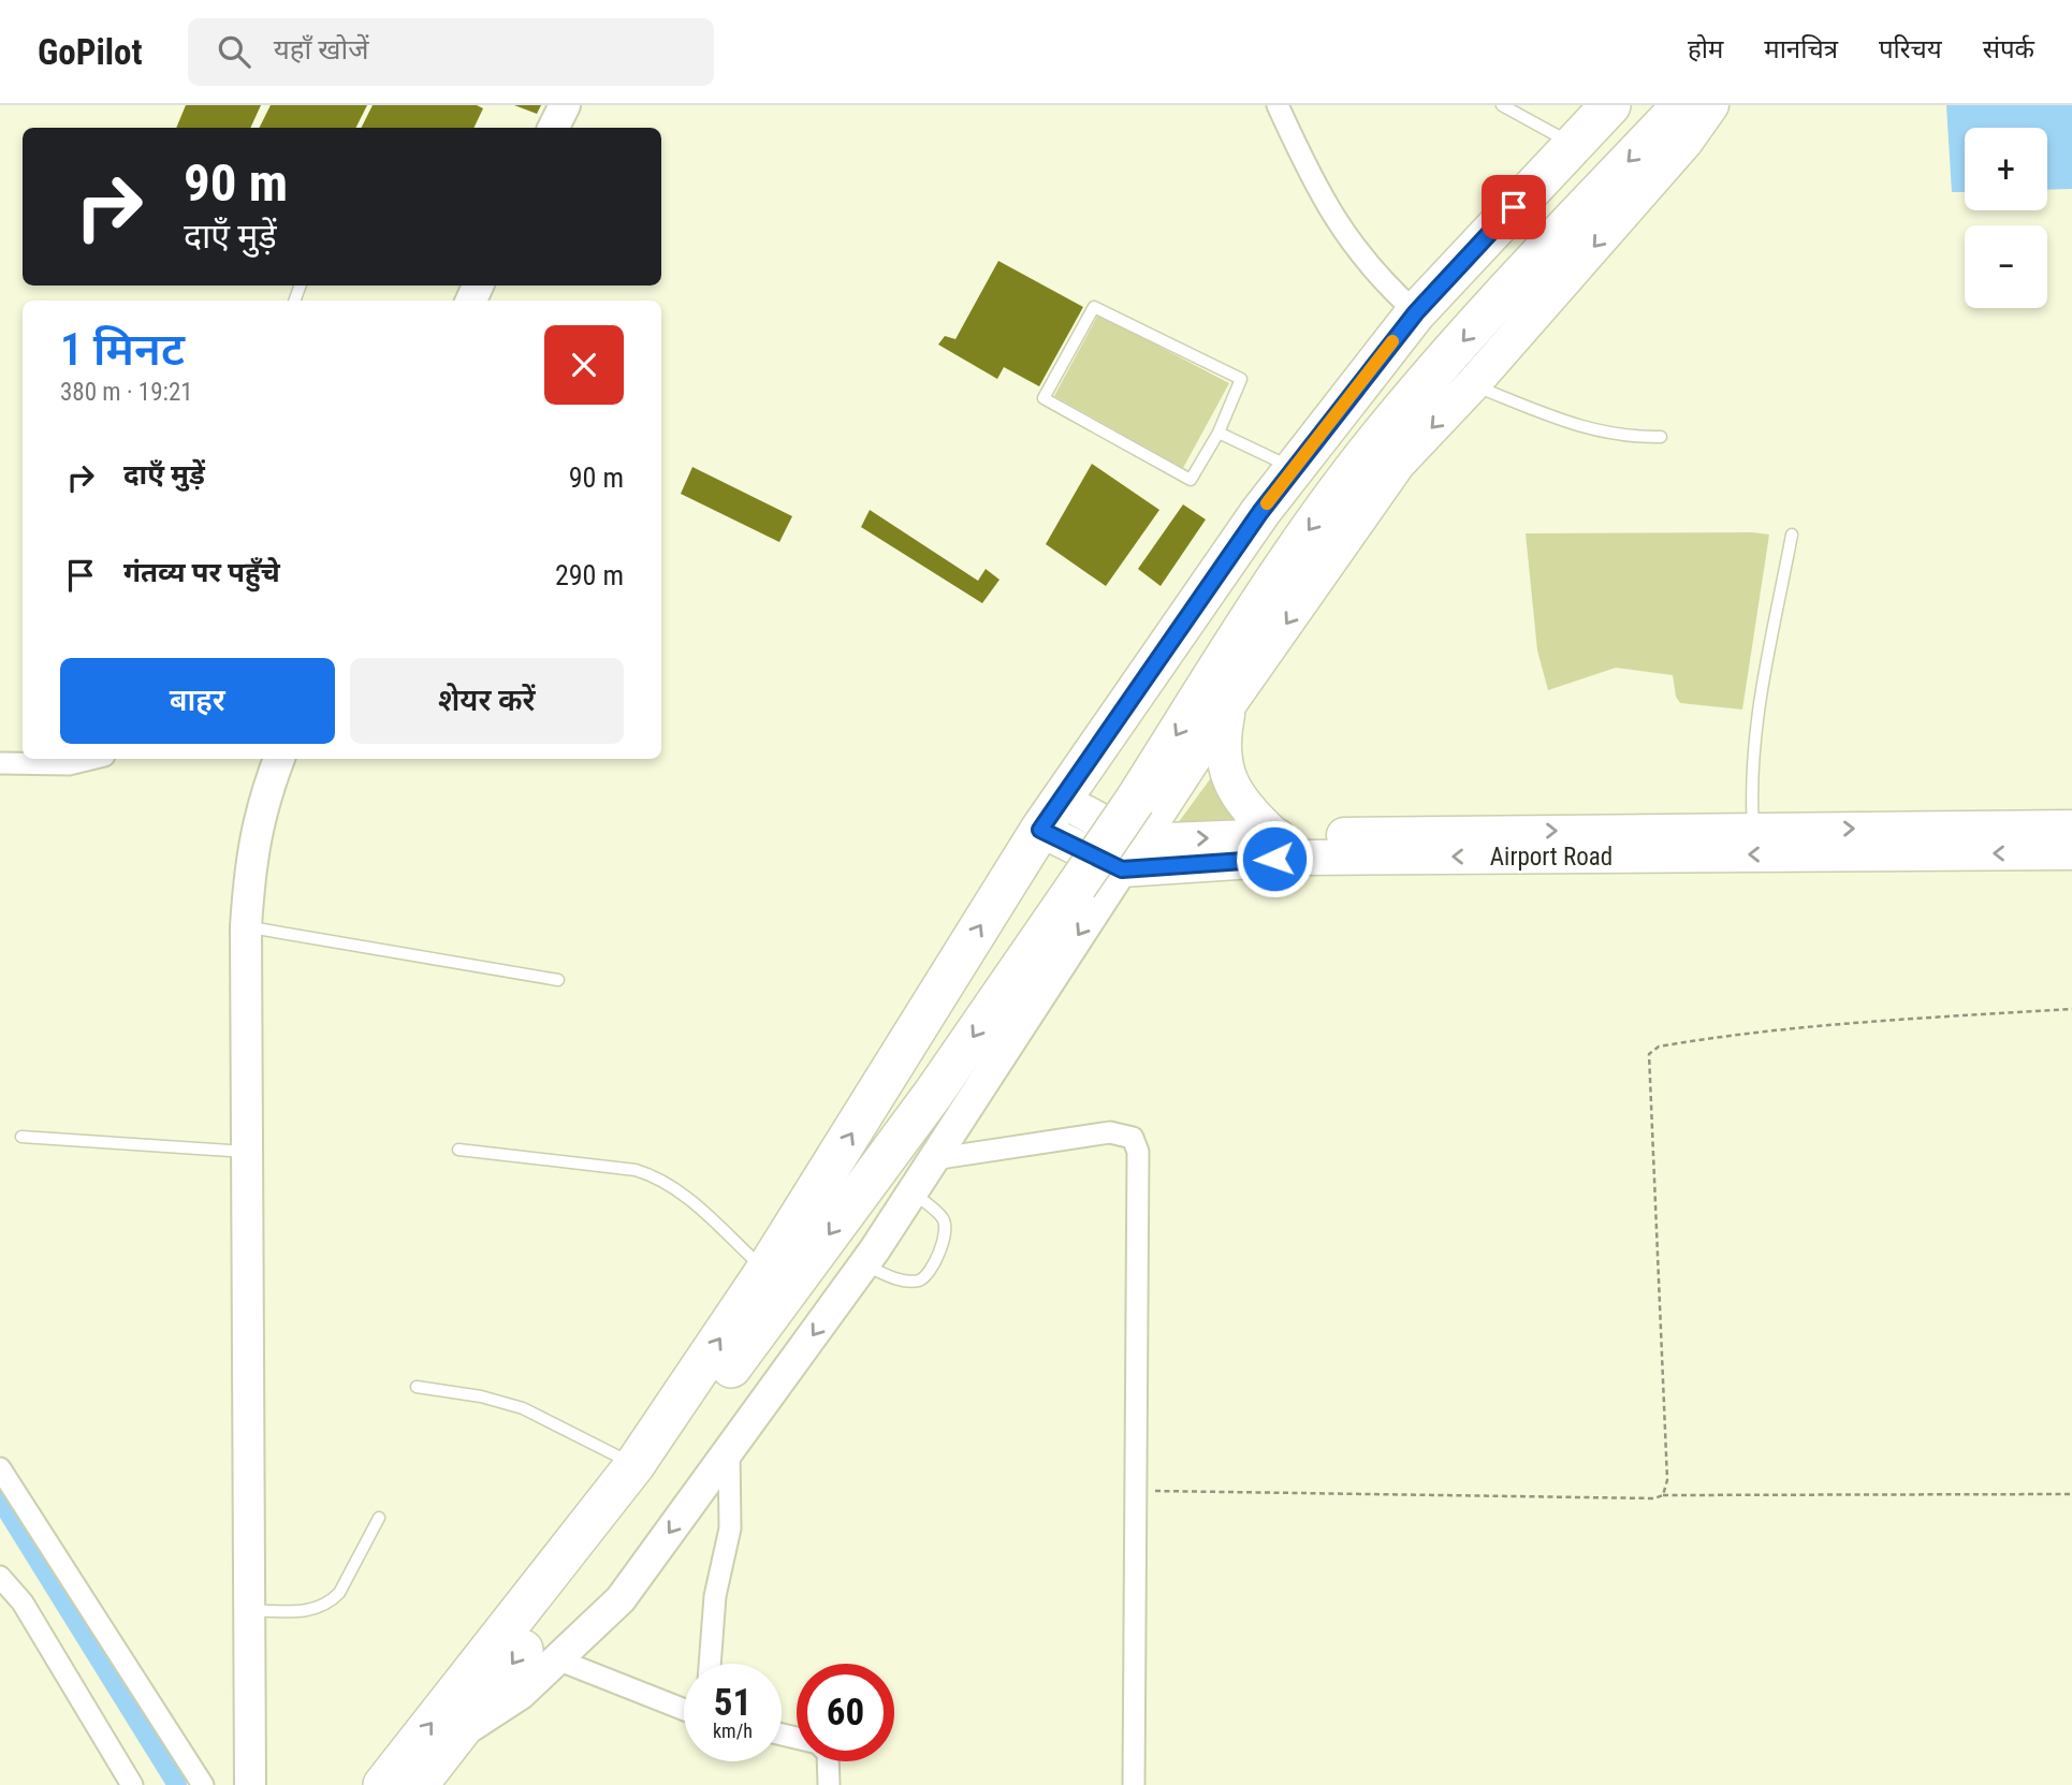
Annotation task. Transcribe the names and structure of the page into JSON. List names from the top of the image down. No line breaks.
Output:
{"streets":{"main road":["Airport Road"]},"page":{"header":"GoPilot","search":"यहाँ खोजें","nav":["होम","मानचित्र","परिचय","संपर्क"],"map_buttons":["+","−"],"turn":["90 m","दाएँ मुड़ें"],"heading":["1 मिनट","380 m · 19:21"],"list":[{"name":"दाएँ मुड़ें","value":"90 m"},{"name":"गंतव्य पर पहुँचे","value":"290 m"}],"buttons":["बाहर","शेयर करें"],"speed":"51 km/h","limit":"60"}}
